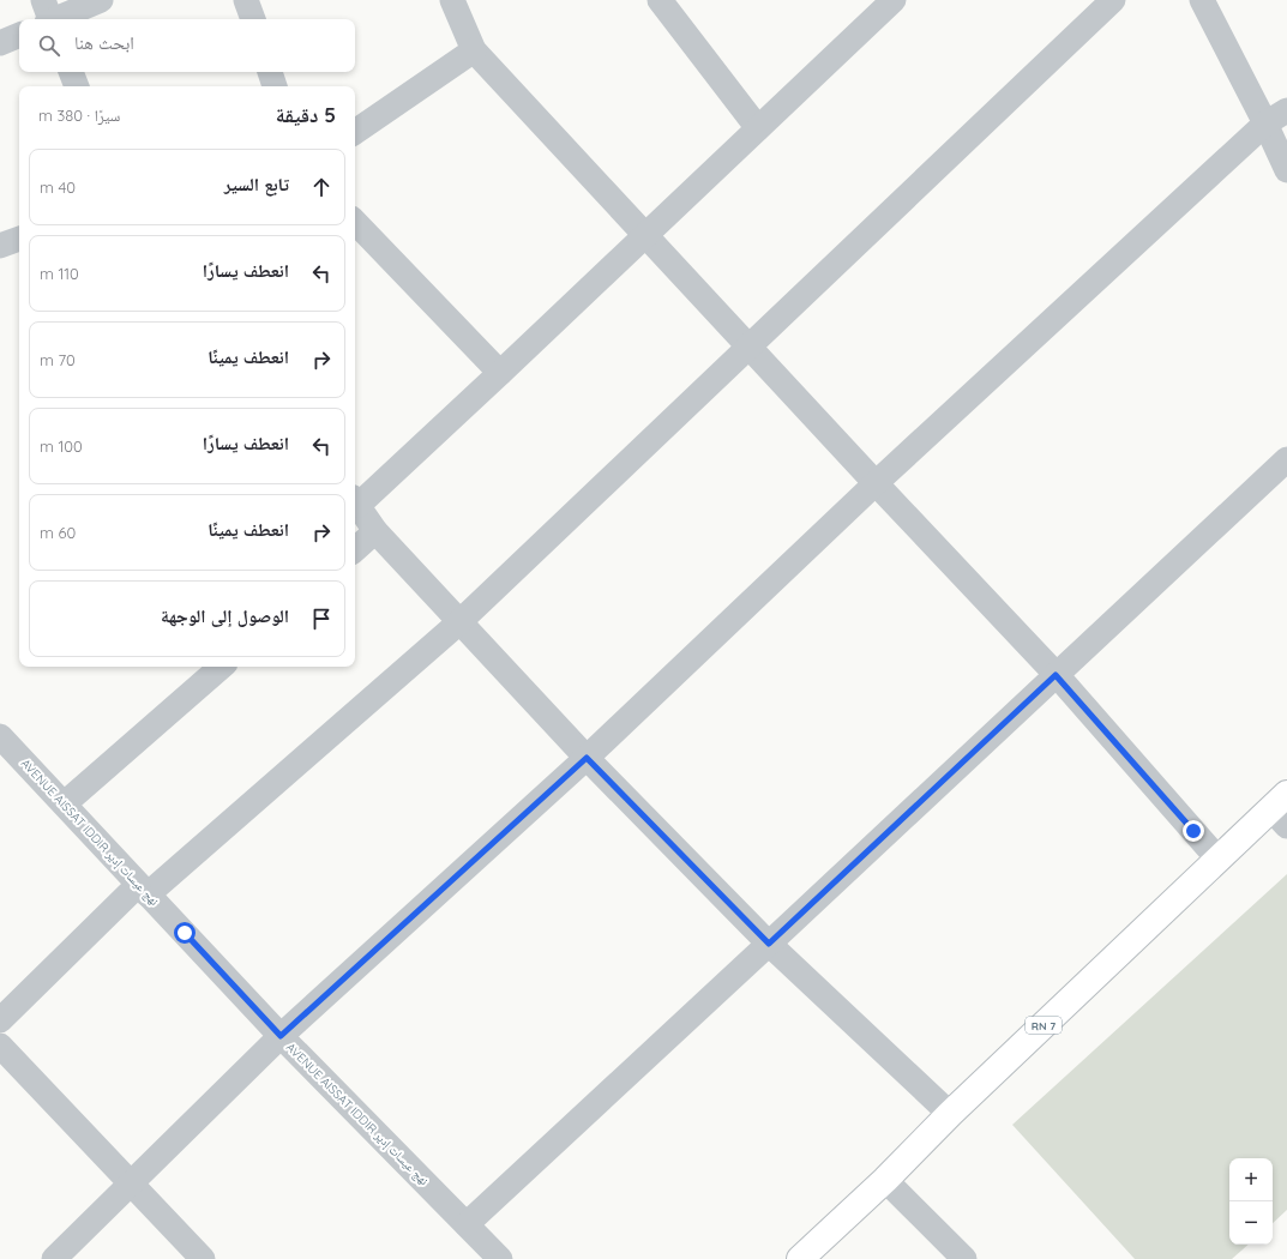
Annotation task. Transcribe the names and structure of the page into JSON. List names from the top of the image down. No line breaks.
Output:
{"streets":{"main road":["RN 7"],"street":["AVENUE AISSAT IDDIR نهج عيسات إدير"]},"page":{"search":"ابحث هنا","heading":["5 دقيقة","سيرًا · 380 m"],"list":[["تابع السير","40 m"],["انعطف يسارًا","110 m"],["انعطف يمينًا","70 m"],["انعطف يسارًا","100 m"],["انعطف يمينًا","60 m"],"الوصول إلى الوجهة"],"map_buttons":["+","−"]}}
